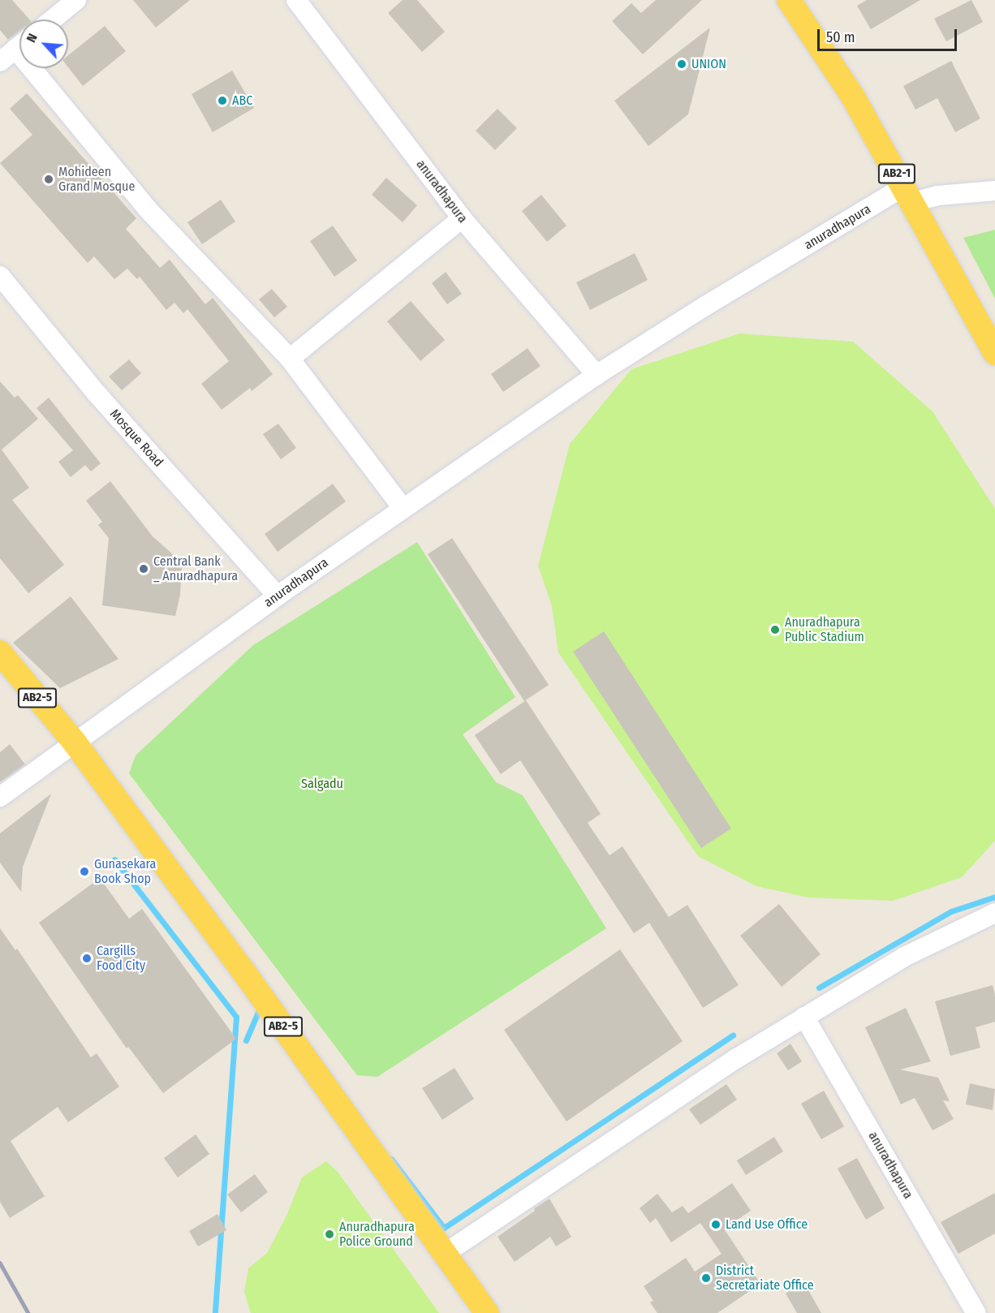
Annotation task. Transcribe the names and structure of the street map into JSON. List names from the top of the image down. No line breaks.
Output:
{"streets":{"main road":["AB2-1","AB2-5"],"street":["anuradhapura","Mosque Road"]},"crossings":[["AB2-1","anuradhapura"],["anuradhapura","Mosque Road"],["anuradhapura","AB2-5"]],"parks":["Salgadu"],"places":["UNION","ABC","Mohideen Grand Mosque","Central Bank _ Anuradhapura","Anuradhapura Public Stadium","Gunasekara Book Shop","Cargills Food City","Land Use Office","Anuradhapura Police Ground","District Secretariate Office"],"scale_bar":"50 m","north":"top left"}
